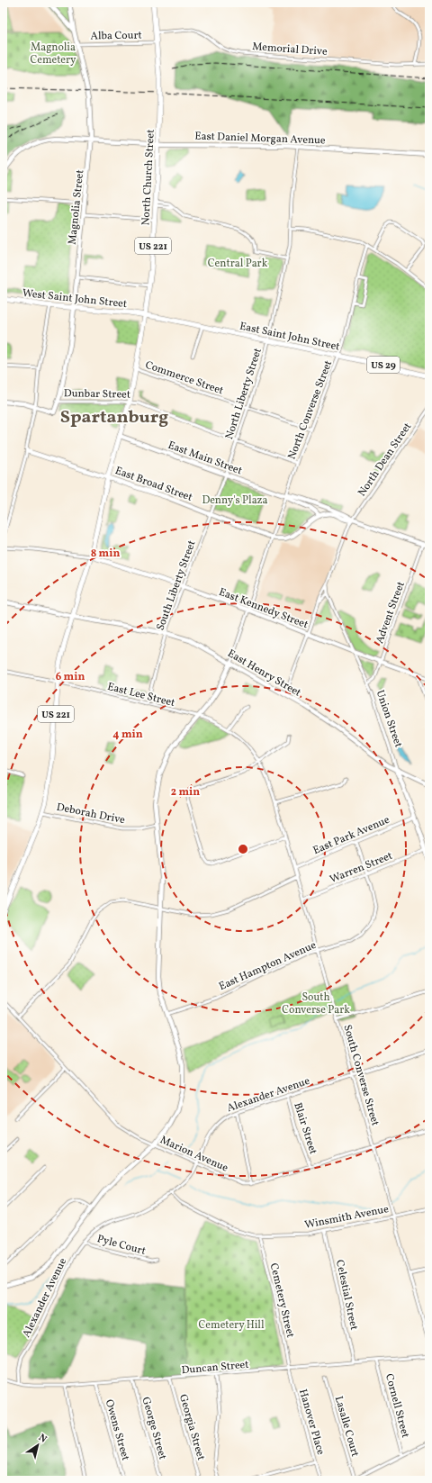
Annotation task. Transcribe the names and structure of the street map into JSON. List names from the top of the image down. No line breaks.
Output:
{"streets":{"main road":["North Church Street","US 221","West Saint John Street","East Saint John Street","US 29"],"street":["Alba Court","Memorial Drive","East Daniel Morgan Avenue","Magnolia Street","Commerce Street","Dunbar Street","North Liberty Street","North Converse Street","East Main Street","North Dean Street","East Broad Street","South Liberty Street","East Kennedy Street","Advent Street","East Henry Street","East Lee Street","Union Street","Deborah Drive","East Park Avenue","Warren Street","East Hampton Avenue","South Converse Street","Alexander Avenue","Blair Street","Marion Avenue","Winsmith Avenue","Pyle Court","Celestial Street","Cemetery Street","Duncan Street","Cornell Street","Hanover Place","Lasalle Court","Georgia Street","George Street","Owens Street"]},"crossings":[["Alba Court","North Church Street"],["Alba Court","Magnolia Street"],["Memorial Drive","North Church Street"],["East Daniel Morgan Avenue","North Church Street"],["East Daniel Morgan Avenue","Magnolia Street"],["East Daniel Morgan Avenue","North Liberty Street"],["North Church Street","US 221"],["North Church Street","West Saint John Street"],["North Church Street","East Saint John Street"],["North Church Street","Commerce Street"],["North Church Street","Dunbar Street"],["North Church Street","East Main Street"],["Magnolia Street","West Saint John Street"],["Magnolia Street","Dunbar Street"],["US 221","East Main Street"],["US 221","East Broad Street"],["US 221","East Kennedy Street"],["US 221","East Henry Street"],["US 221","East Lee Street"],["US 221","Deborah Drive"],["West Saint John Street","East Saint John Street"],["East Saint John Street","North Liberty Street"],["East Saint John Street","North Converse Street"],["Commerce Street","North Liberty Street"],["Commerce Street","North Converse Street"],["Dunbar Street","North Liberty Street"],["Dunbar Street","North Converse Street"],["North Liberty Street","East Main Street"],["North Liberty Street","South Liberty Street"],["North Converse Street","East Main Street"],["East Main Street","North Dean Street"],["East Main Street","East Broad Street"],["East Main Street","South Liberty Street"],["East Main Street","Advent Street"],["North Dean Street","East Kennedy Street"],["North Dean Street","East Henry Street"],["North Dean Street","Union Street"],["East Broad Street","South Liberty Street"],["South Liberty Street","East Kennedy Street"],["South Liberty Street","East Henry Street"],["South Liberty Street","East Lee Street"],["East Kennedy Street","Advent Street"],["East Kennedy Street","Union Street"],["Advent Street","Union Street"],["East Henry Street","Union Street"],["East Lee Street","South Converse Street"],["Union Street","East Park Avenue"],["Union Street","Warren Street"],["East Park Avenue","East Hampton Avenue"],["East Park Avenue","South Converse Street"],["Warren Street","East Hampton Avenue"],["Warren Street","South Converse Street"],["East Hampton Avenue","South Converse Street"],["South Converse Street","Alexander Avenue"],["South Converse Street","Marion Avenue"],["South Converse Street","Winsmith Avenue"],["Alexander Avenue","Blair Street"],["Alexander Avenue","Marion Avenue"],["Alexander Avenue","Winsmith Avenue"],["Alexander Avenue","Pyle Court"],["Alexander Avenue","Duncan Street"],["Blair Street","Marion Avenue"],["Winsmith Avenue","Celestial Street"],["Winsmith Avenue","Cemetery Street"],["Celestial Street","Duncan Street"],["Cemetery Street","Duncan Street"],["Cemetery Street","Hanover Place"],["Duncan Street","Cornell Street"],["Duncan Street","Hanover Place"],["Duncan Street","Georgia Street"],["Duncan Street","George Street"],["Duncan Street","Owens Street"]],"districts":["Spartanburg"],"parks":["Magnolia Cemetery","Central Park","Denny's Plaza","South Converse Park","Cemetery Hill"],"north":"top right","rings":["8 min","6 min","4 min","2 min"]}
